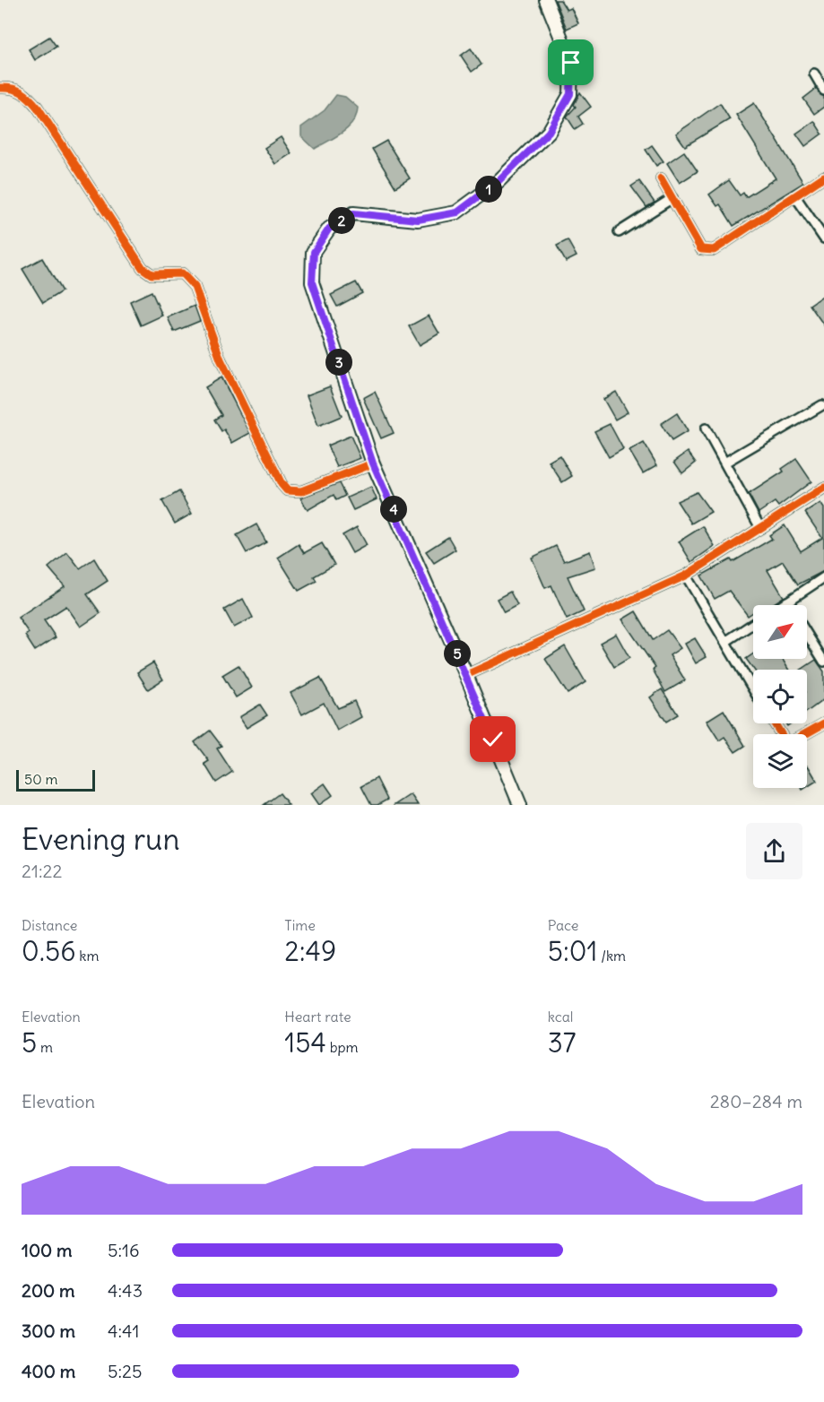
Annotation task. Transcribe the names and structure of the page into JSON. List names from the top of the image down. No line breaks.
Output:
{"scale_bar":"50 m","north":"top right","page":{"pins":["1","2","3","4","5"],"scale":"50 m","heading":["Evening run","21:22"],"stats":[["Distance","0.56 km"],["Time","2:49"],["Pace","5:01 /km"],["Elevation","5 m"],["Heart rate","154 bpm"],["kcal","37"]],"chart":["Elevation","280–284 m"],"list":[{"name":"100 m","note":"5:16"},{"name":"200 m","note":"4:43"},{"name":"300 m","note":"4:41"},{"name":"400 m","note":"5:25"}]}}
